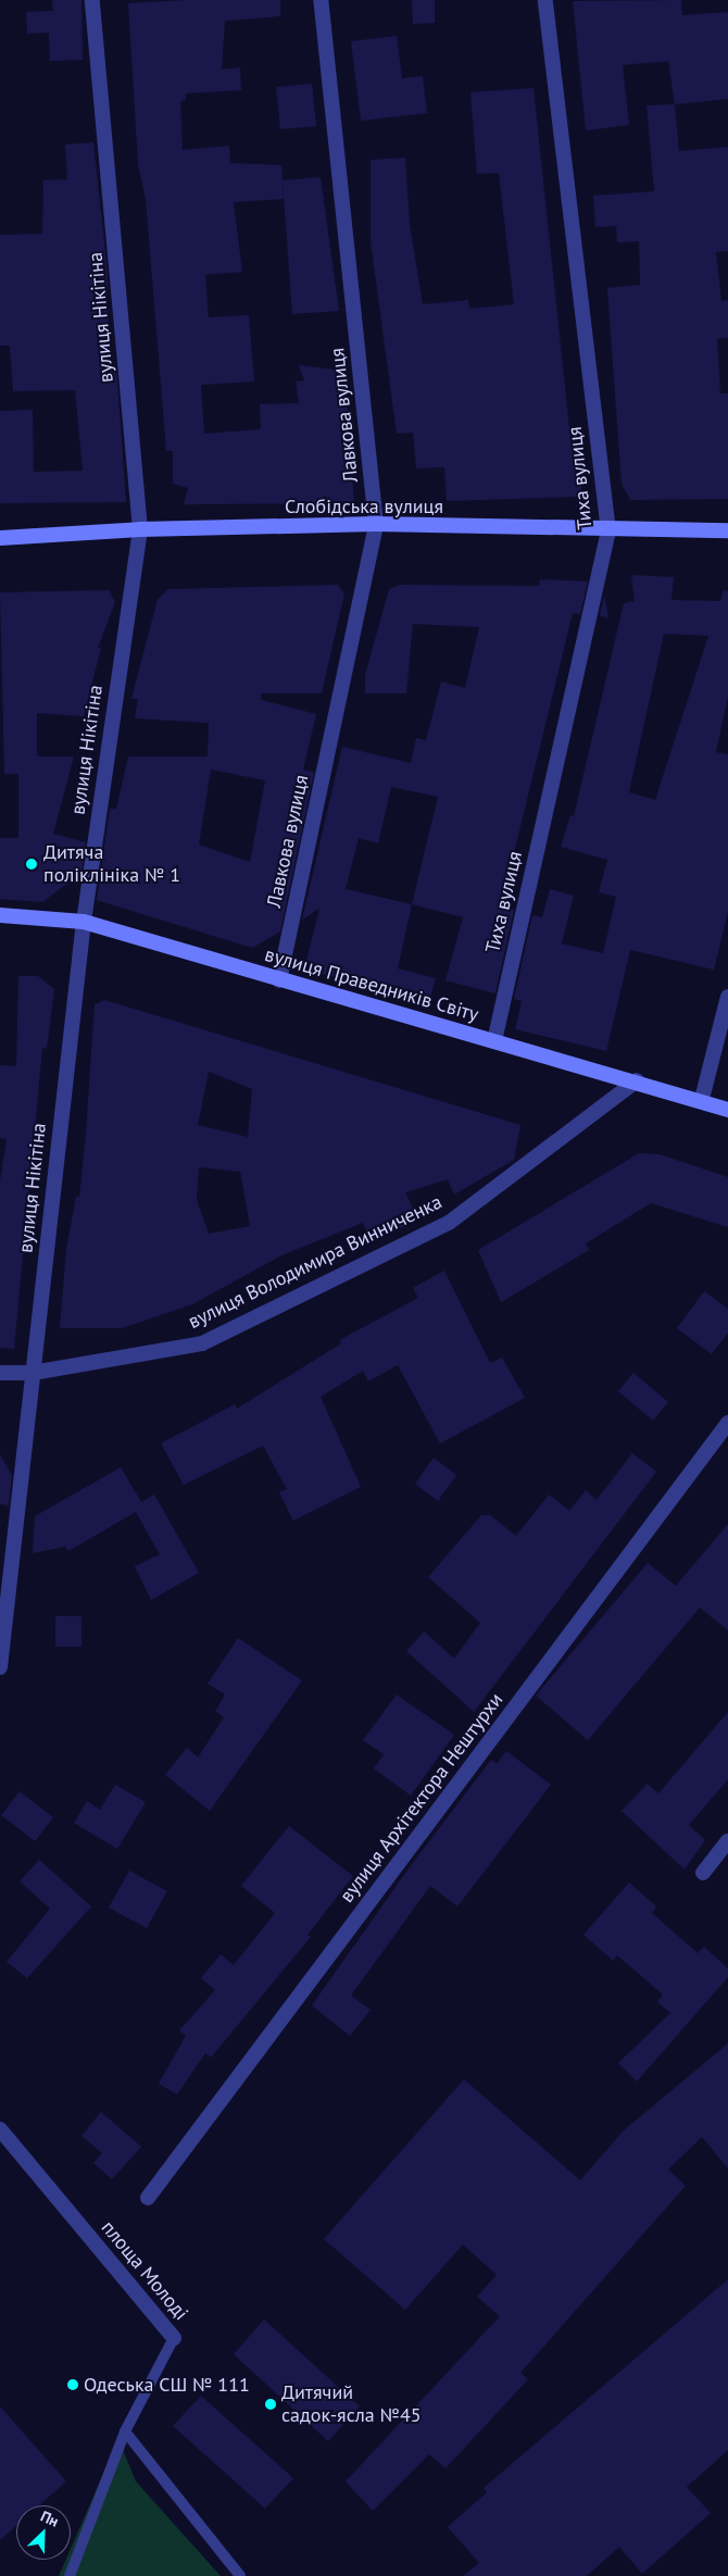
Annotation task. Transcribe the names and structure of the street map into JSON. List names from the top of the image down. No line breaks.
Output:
{"streets":{"main road":["Слобідська вулиця","вулиця Праведників Світу"],"street":["вулиця Нікітіна","Лавкова вулиця","Тиха вулиця","вулиця Володимира Винниченка","вулиця Архітектора Нештурхи","площа Молоді"]},"crossings":[["вулиця Нікітіна","Слобідська вулиця"],["вулиця Нікітіна","вулиця Праведників Світу"],["вулиця Нікітіна","вулиця Володимира Винниченка"],["Лавкова вулиця","Слобідська вулиця"],["Лавкова вулиця","вулиця Праведників Світу"],["Тиха вулиця","Слобідська вулиця"],["Тиха вулиця","вулиця Праведників Світу"],["вулиця Праведників Світу","вулиця Володимира Винниченка"]],"places":["Дитяча поліклініка № 1","Одеська СШ № 111","Дитячий садок-ясла №45"],"north":"top right"}
